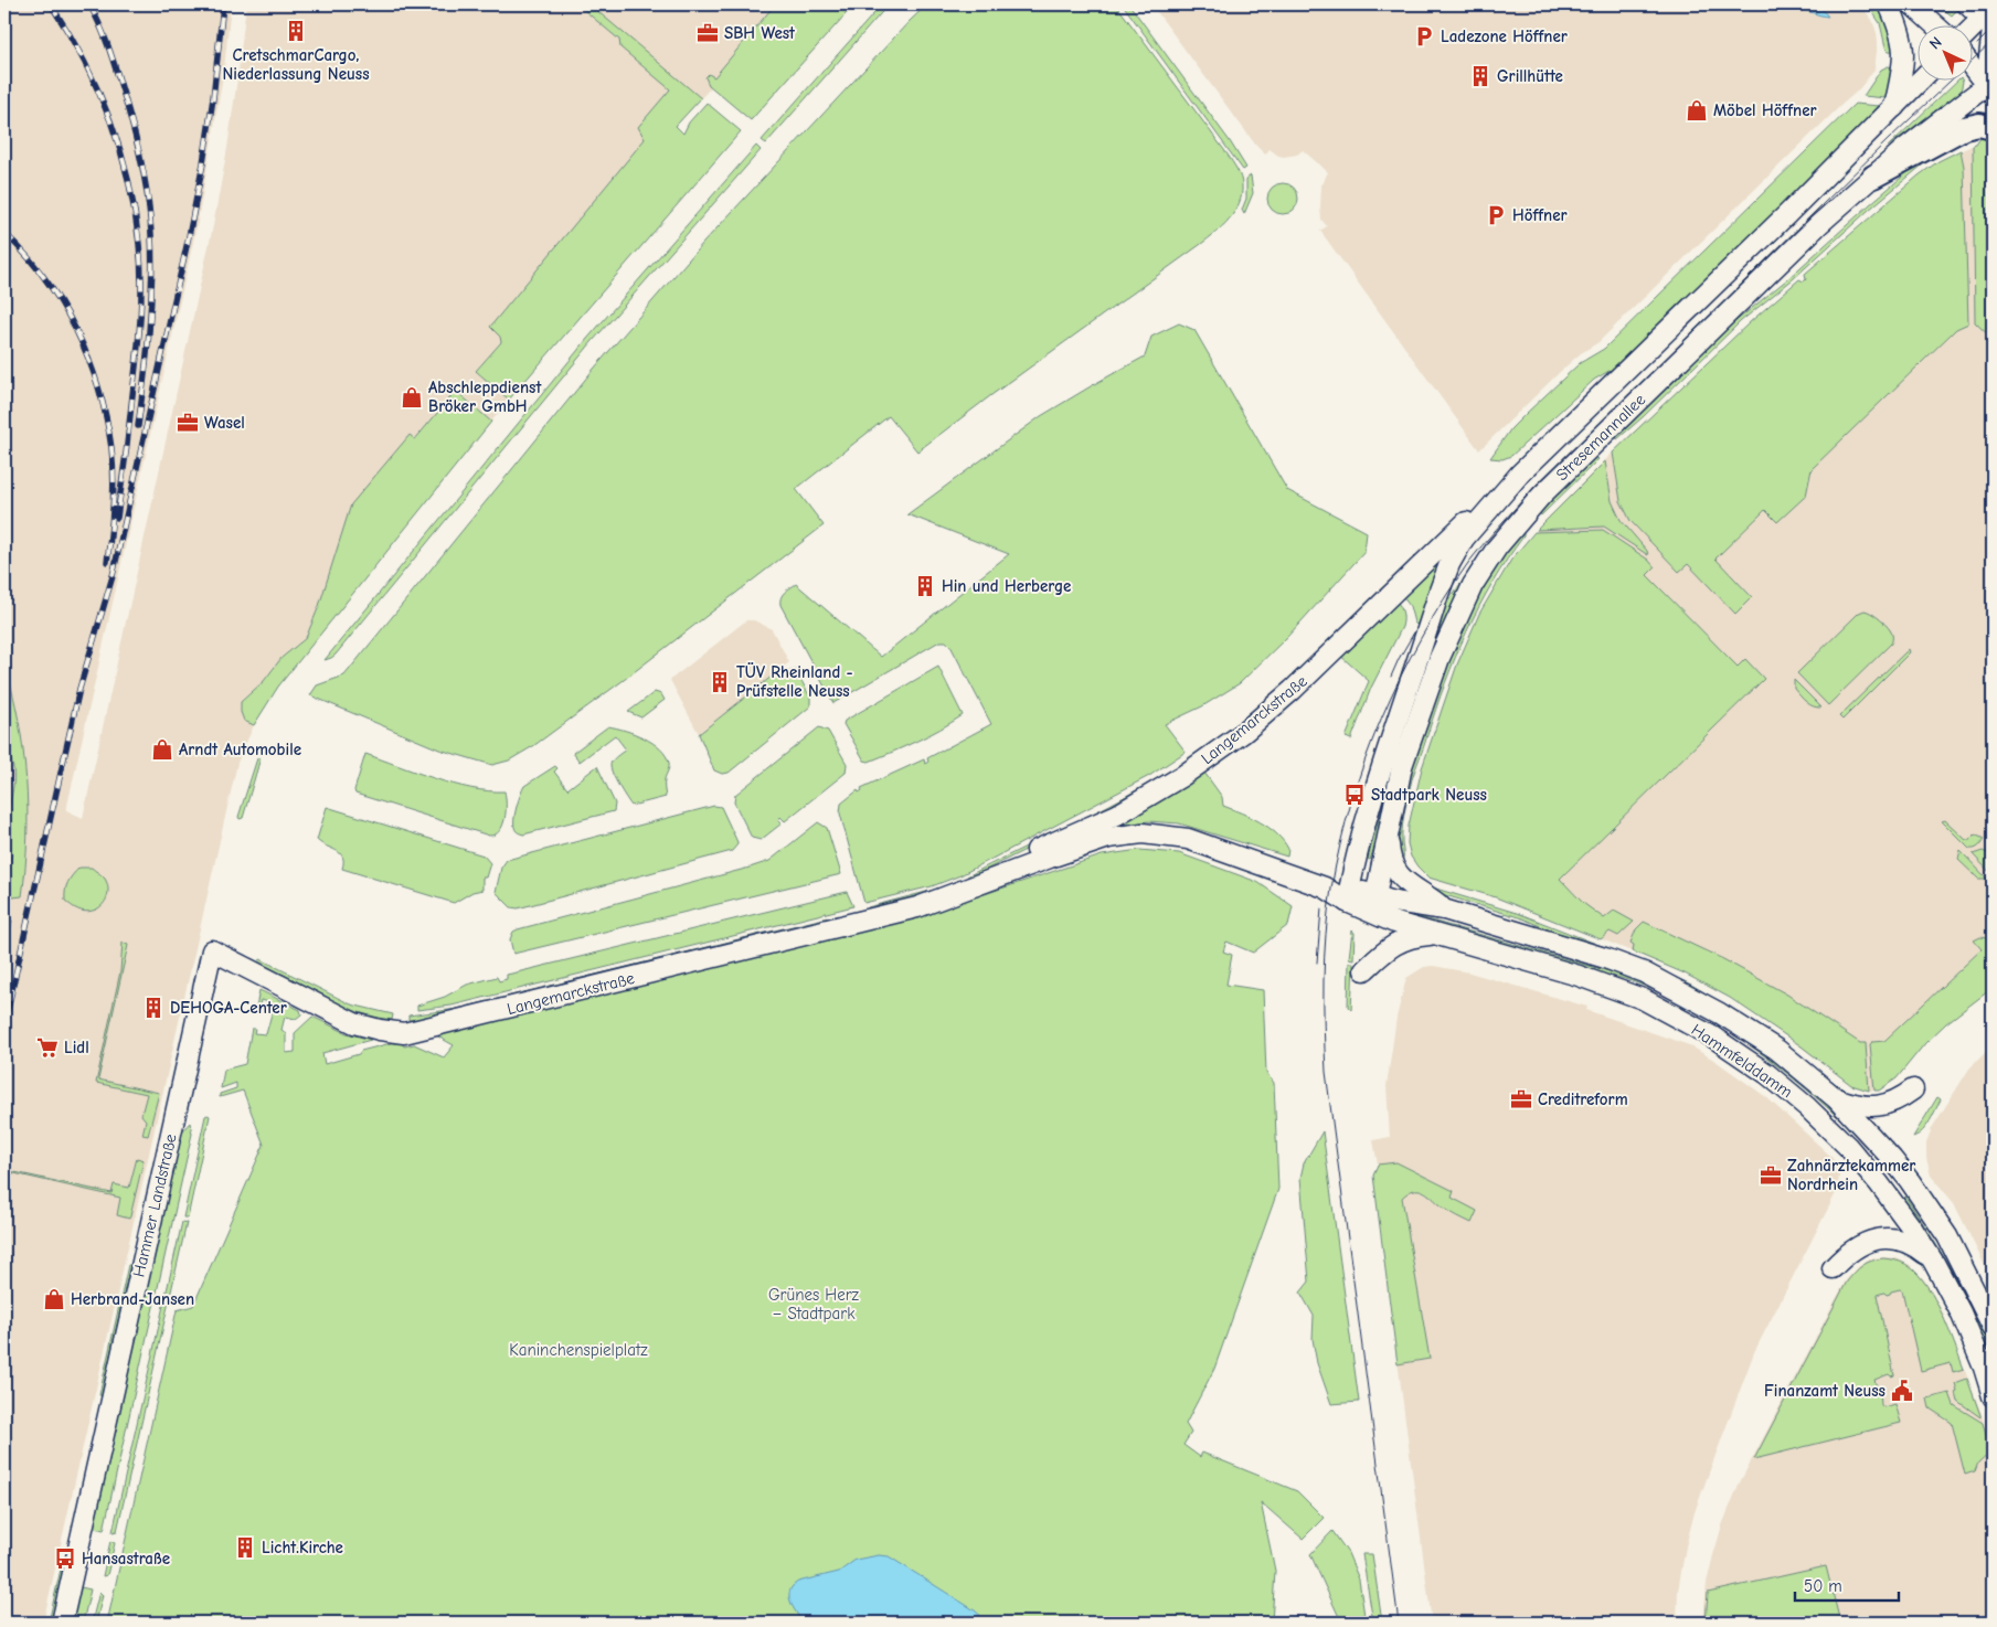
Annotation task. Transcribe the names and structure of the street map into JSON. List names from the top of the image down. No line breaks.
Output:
{"streets":{"main road":["Stresemannallee","Langemarckstraße","Hammfelddamm","Hammer Landstraße"]},"crossings":[["Stresemannallee","Langemarckstraße"],["Stresemannallee","Hammfelddamm"],["Langemarckstraße","Hammfelddamm"],["Langemarckstraße","Hammer Landstraße"]],"parks":["Grünes Herz – Stadtpark","Kaninchenspielplatz"],"places":{"building":["CretschmarCargo, Niederlassung Neuss","Grillhütte","Hin und Herberge","TÜV Rheinland - Prüfstelle Neuss","DEHOGA-Center","Licht.Kirche"],"office":["SBH West","Wasel","Creditreform","Zahnärztekammer Nordrhein"],"parking":["Ladezone Höffner","Höffner"],"shop":["Möbel Höffner","Abschleppdienst Bröker GmbH","Arndt Automobile","Herbrand-Jansen"],"bus stop":["Stadtpark Neuss","Hansastraße"],"supermarket":["Lidl"],"public building":["Finanzamt Neuss"]},"scale_bar":"50 m","north":"top left"}
